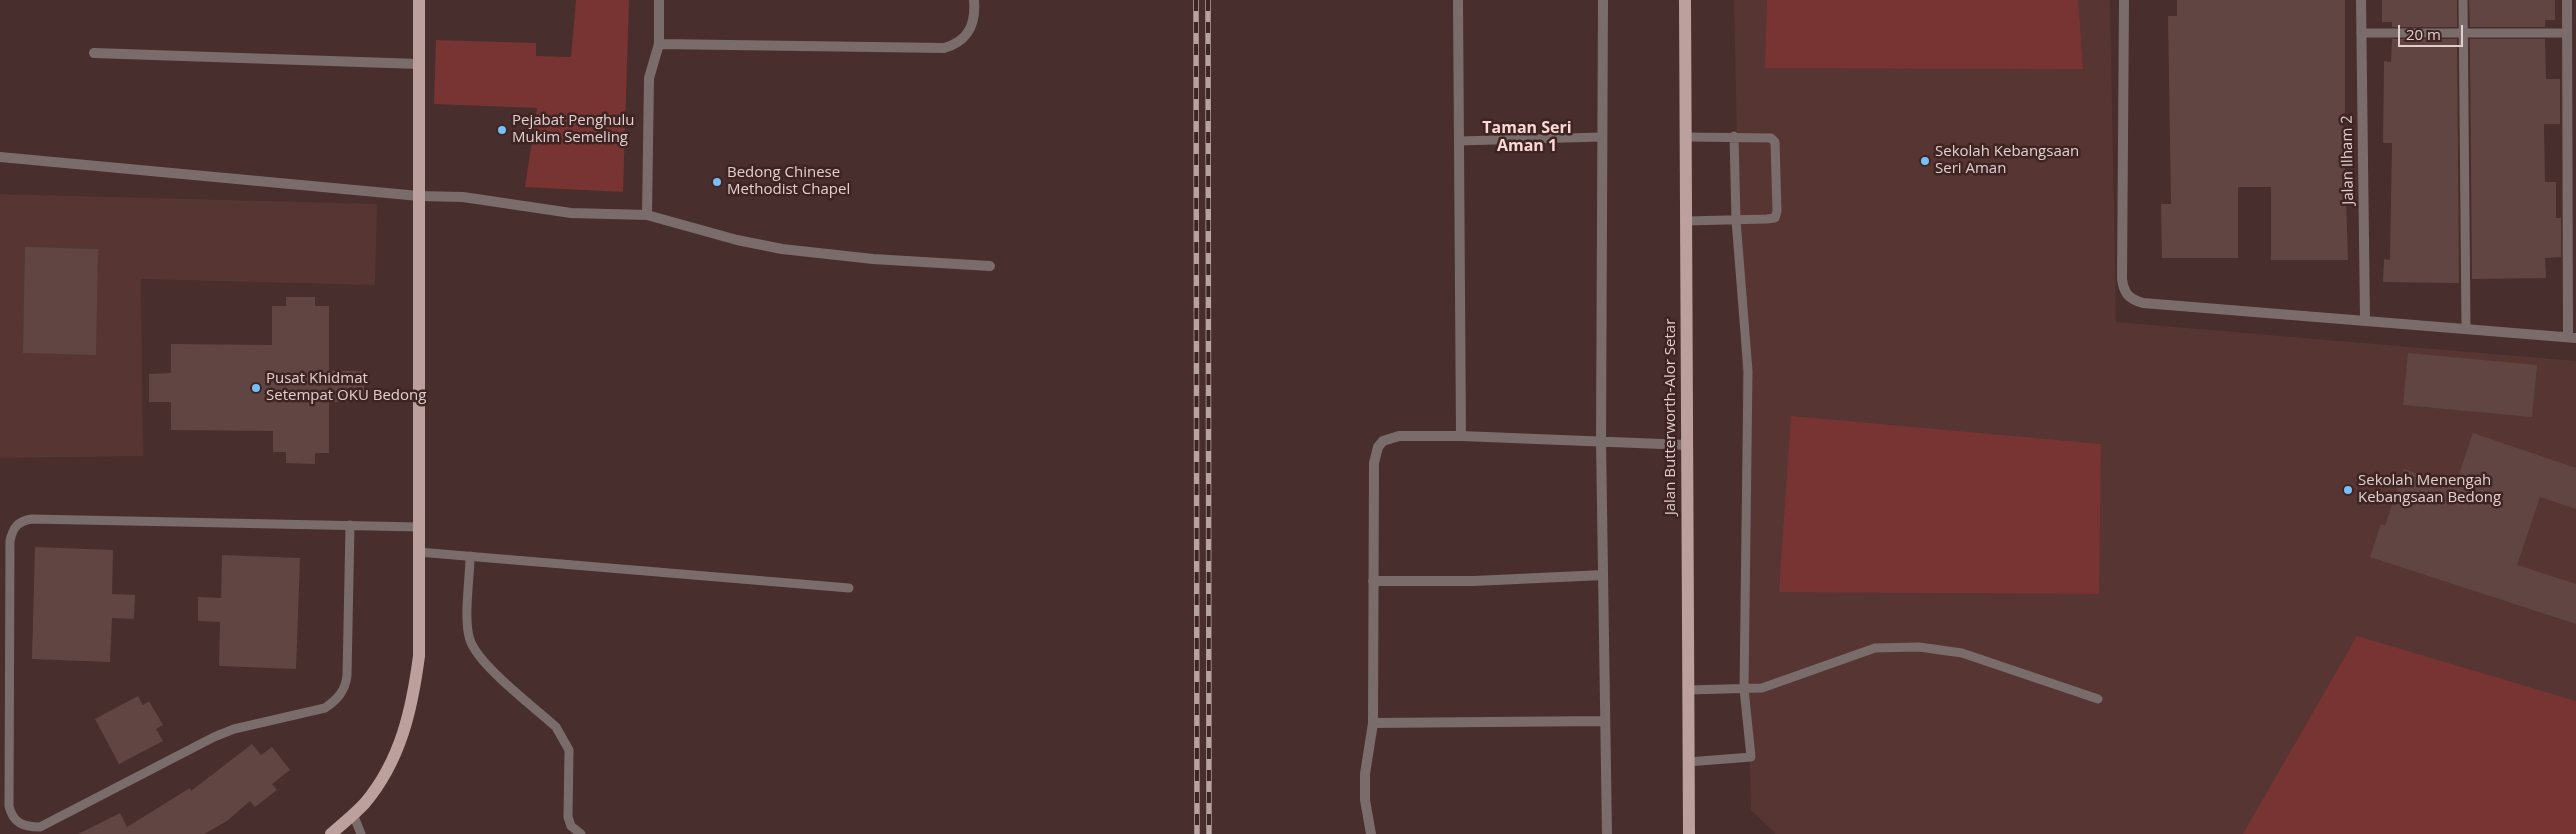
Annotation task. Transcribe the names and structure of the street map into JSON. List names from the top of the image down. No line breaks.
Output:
{"streets":{"main road":["Jalan Butterworth-Alor Setar"],"street":["Jalan Ilham 2"]},"districts":["Taman Seri Aman 1"],"places":["Pejabat Penghulu Mukim Semeling","Sekolah Kebangsaan Seri Aman","Bedong Chinese Methodist Chapel","Pusat Khidmat Setempat OKU Bedong","Sekolah Menengah Kebangsaan Bedong"],"scale_bar":"20 m"}
